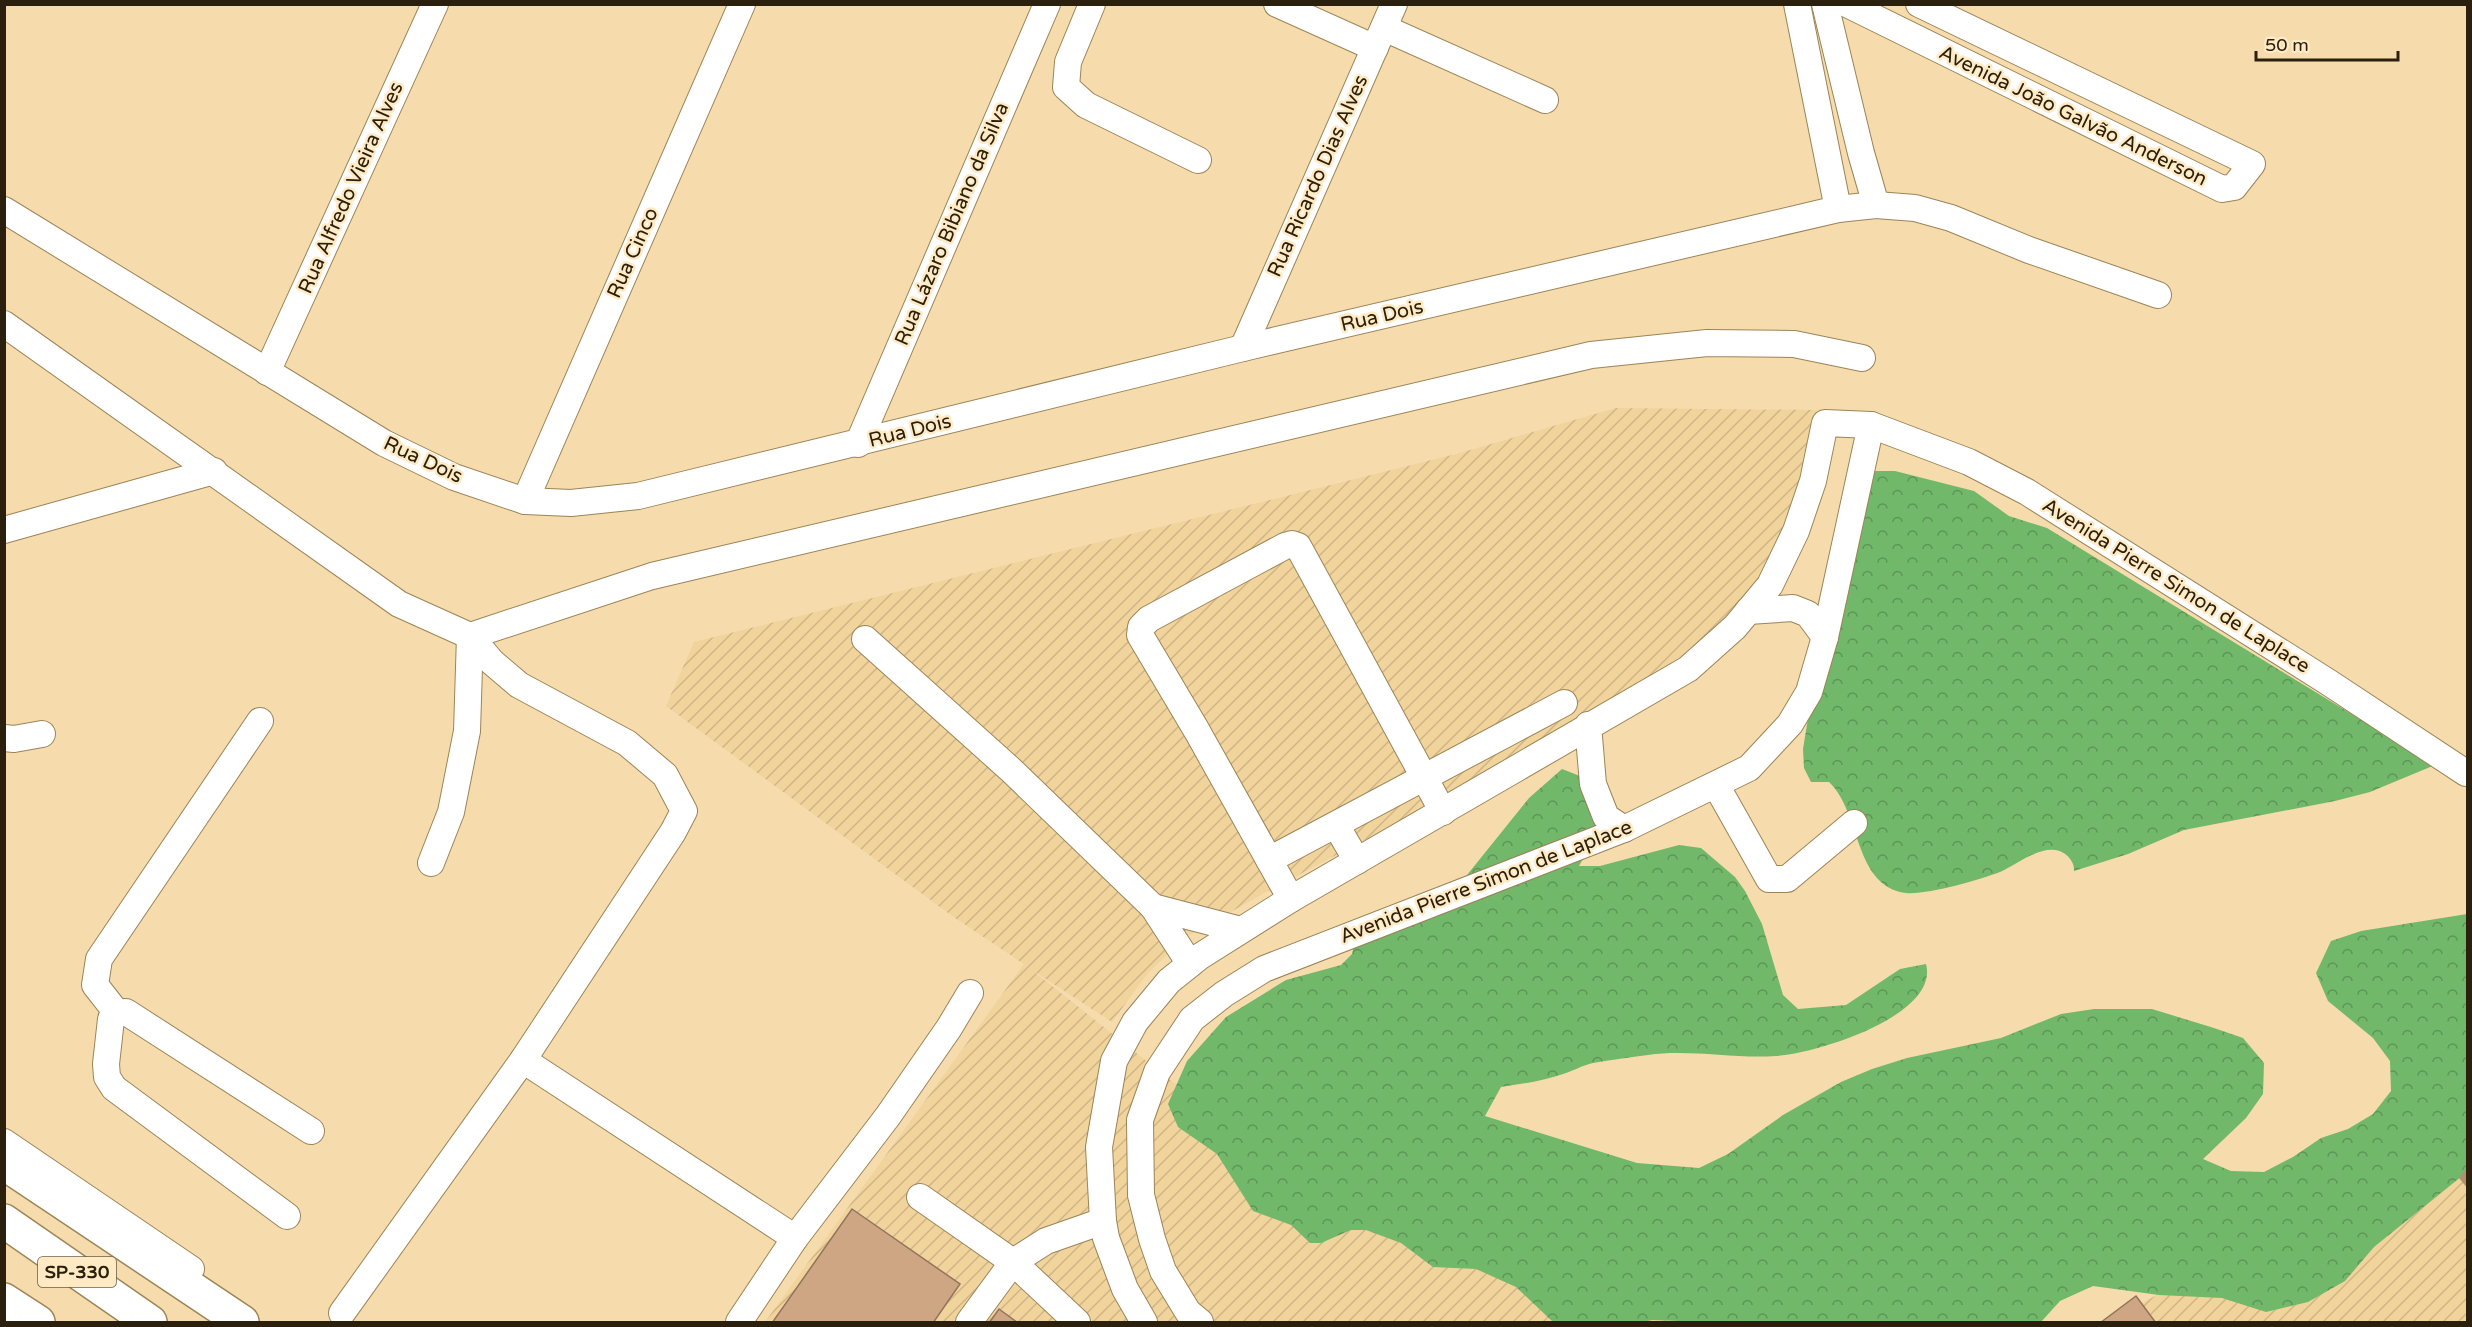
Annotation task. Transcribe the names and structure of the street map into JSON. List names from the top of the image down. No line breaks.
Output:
{"streets":{"highway":["SP-330"],"street":["Avenida João Galvão Anderson","Rua Ricardo Dias Alves","Rua Alfredo Vieira Alves","Rua Lázaro Bibiano da Silva","Rua Cinco","Rua Dois","Avenida Pierre Simon de Laplace"]},"crossings":[["Rua Ricardo Dias Alves","Rua Dois"],["Rua Alfredo Vieira Alves","Rua Dois"],["Rua Lázaro Bibiano da Silva","Rua Dois"],["Rua Cinco","Rua Dois"]],"scale_bar":"50 m"}
